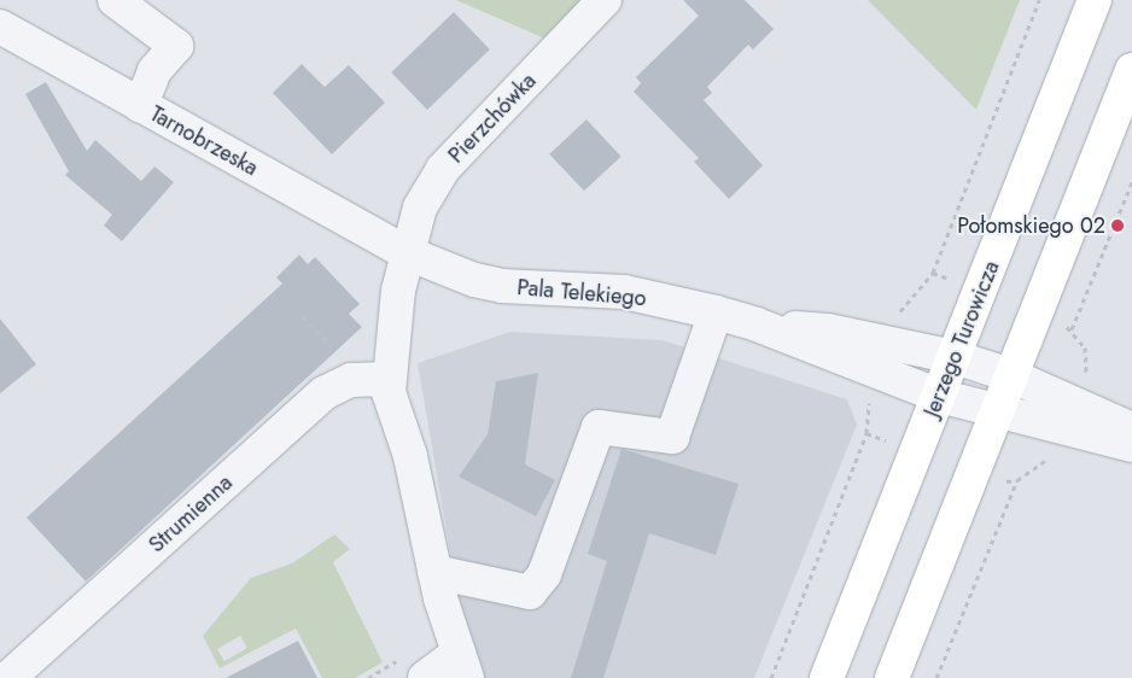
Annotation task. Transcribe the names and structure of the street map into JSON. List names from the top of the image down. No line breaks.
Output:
{"streets":{"main road":["Jerzego Turowicza"],"street":["Pierzchówka","Tarnobrzeska","Pala Telekiego","Strumienna"]},"crossings":[["Pierzchówka","Tarnobrzeska"],["Pierzchówka","Pala Telekiego"],["Tarnobrzeska","Pala Telekiego"],["Pala Telekiego","Jerzego Turowicza"]],"places":["Połomskiego 02"]}
